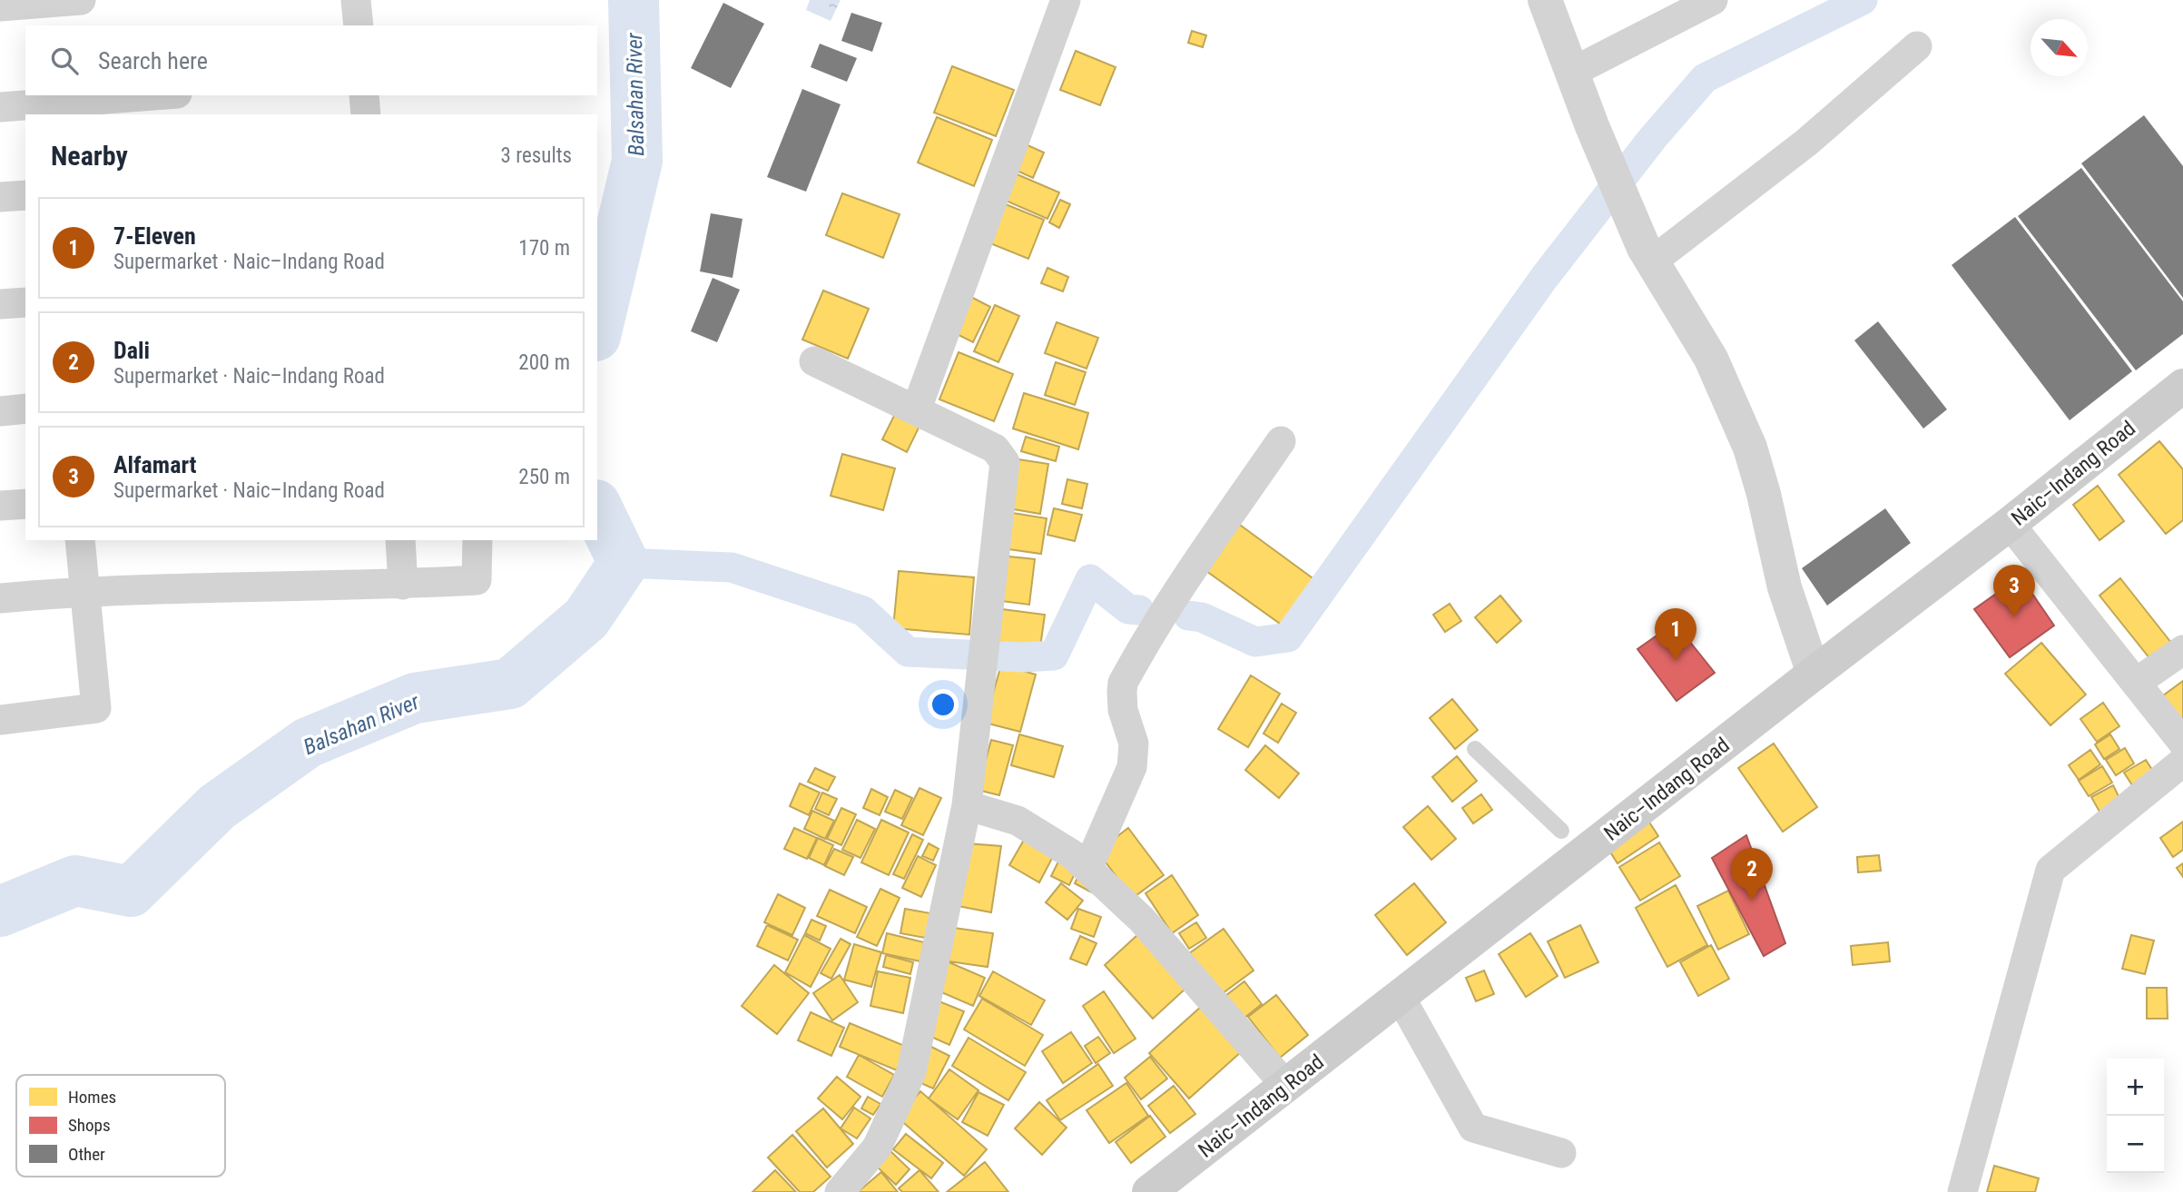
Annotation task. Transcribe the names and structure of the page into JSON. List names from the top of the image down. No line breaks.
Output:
{"streets":{"main road":["Naic–Indang Road"]},"water":["Balsahan River"],"legend":["Homes","Shops","Other"],"north":"bottom right","page":{"search":"Search here","heading":["Nearby","3 results"],"list":[{"mark":"1","name":"7-Eleven","note":"Supermarket · Naic–Indang Road","value":"170 m"},{"mark":"2","name":"Dali","note":"Supermarket · Naic–Indang Road","value":"200 m"},{"mark":"3","name":"Alfamart","note":"Supermarket · Naic–Indang Road","value":"250 m"}],"pins":["3","1","2"],"map_buttons":["+","−"]}}
